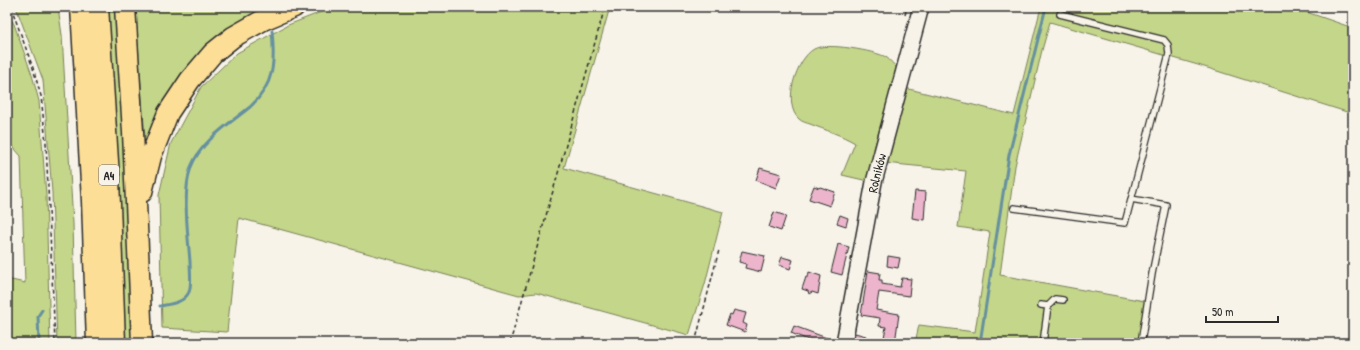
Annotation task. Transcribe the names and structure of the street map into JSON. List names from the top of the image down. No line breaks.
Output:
{"streets":{"highway":["A4"],"street":["Rolników"]},"scale_bar":"50 m"}
